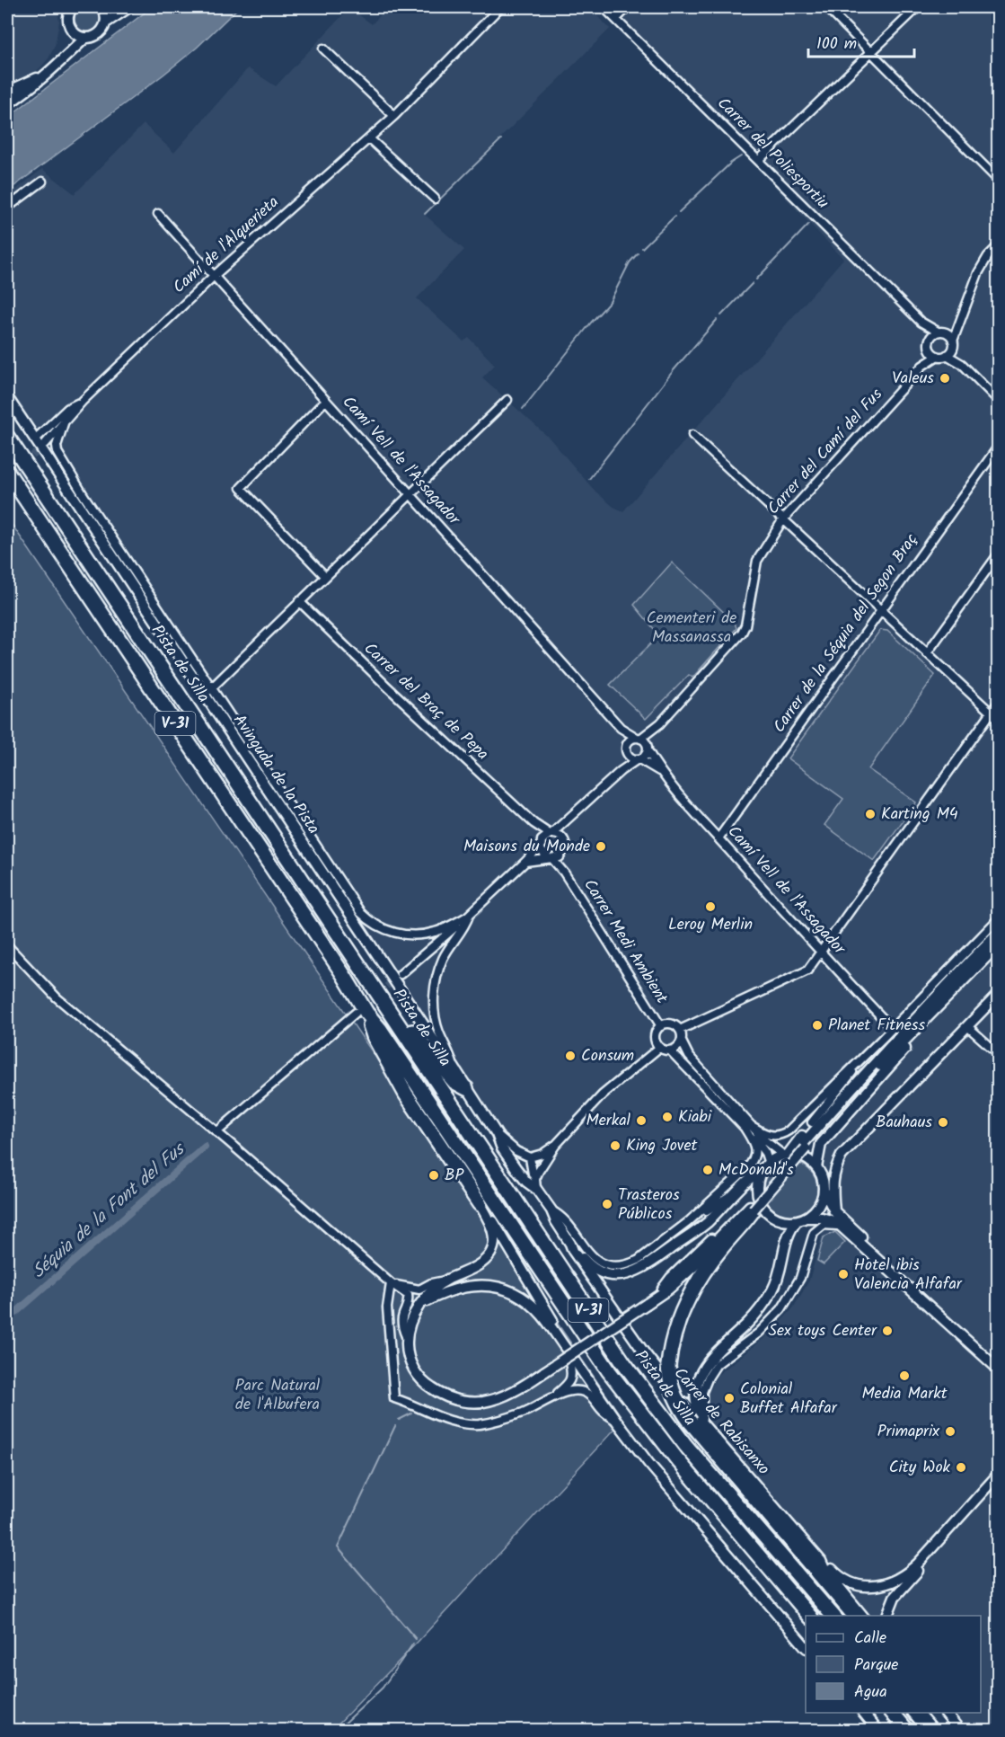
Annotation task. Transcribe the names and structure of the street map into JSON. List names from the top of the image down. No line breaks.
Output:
{"streets":{"highway":["Pista de Silla","V-31"],"street":["Carrer del Poliesportiu","Camí de l'Alquerieta","Carrer del Camí del Fus","Camí Vell de l'Assagador","Carrer de la Séquia del Segon Braç","Carrer del Braç de Pepa","Avinguda de la Pista","Carrer Medi Ambient","Carrer de Rabisanxo"]},"crossings":[["Carrer del Poliesportiu","Carrer del Camí del Fus"],["Camí de l'Alquerieta","Camí Vell de l'Assagador"],["Camí de l'Alquerieta","Avinguda de la Pista"],["Carrer del Camí del Fus","Camí Vell de l'Assagador"],["Camí Vell de l'Assagador","Carrer de la Séquia del Segon Braç"],["Carrer del Braç de Pepa","Carrer Medi Ambient"],["Avinguda de la Pista","Carrer de Rabisanxo"]],"water":["Séquia de la Font del Fus"],"parks":["Cementeri de Massanassa","Parc Natural de l'Albufera"],"places":["Valeus","Karting M4","Maisons du Monde","Leroy Merlin","Planet Fitness","Consum","Kiabi","Merkal","Bauhaus","King Jovet","McDonald's","BP","Trasteros Públicos","Hotel ibis Valencia Alfafar","Sex toys Center","Media Markt","Colonial Buffet Alfafar","Primaprix","City Wok"],"legend":["Calle","Parque","Agua"],"scale_bar":"100 m"}
